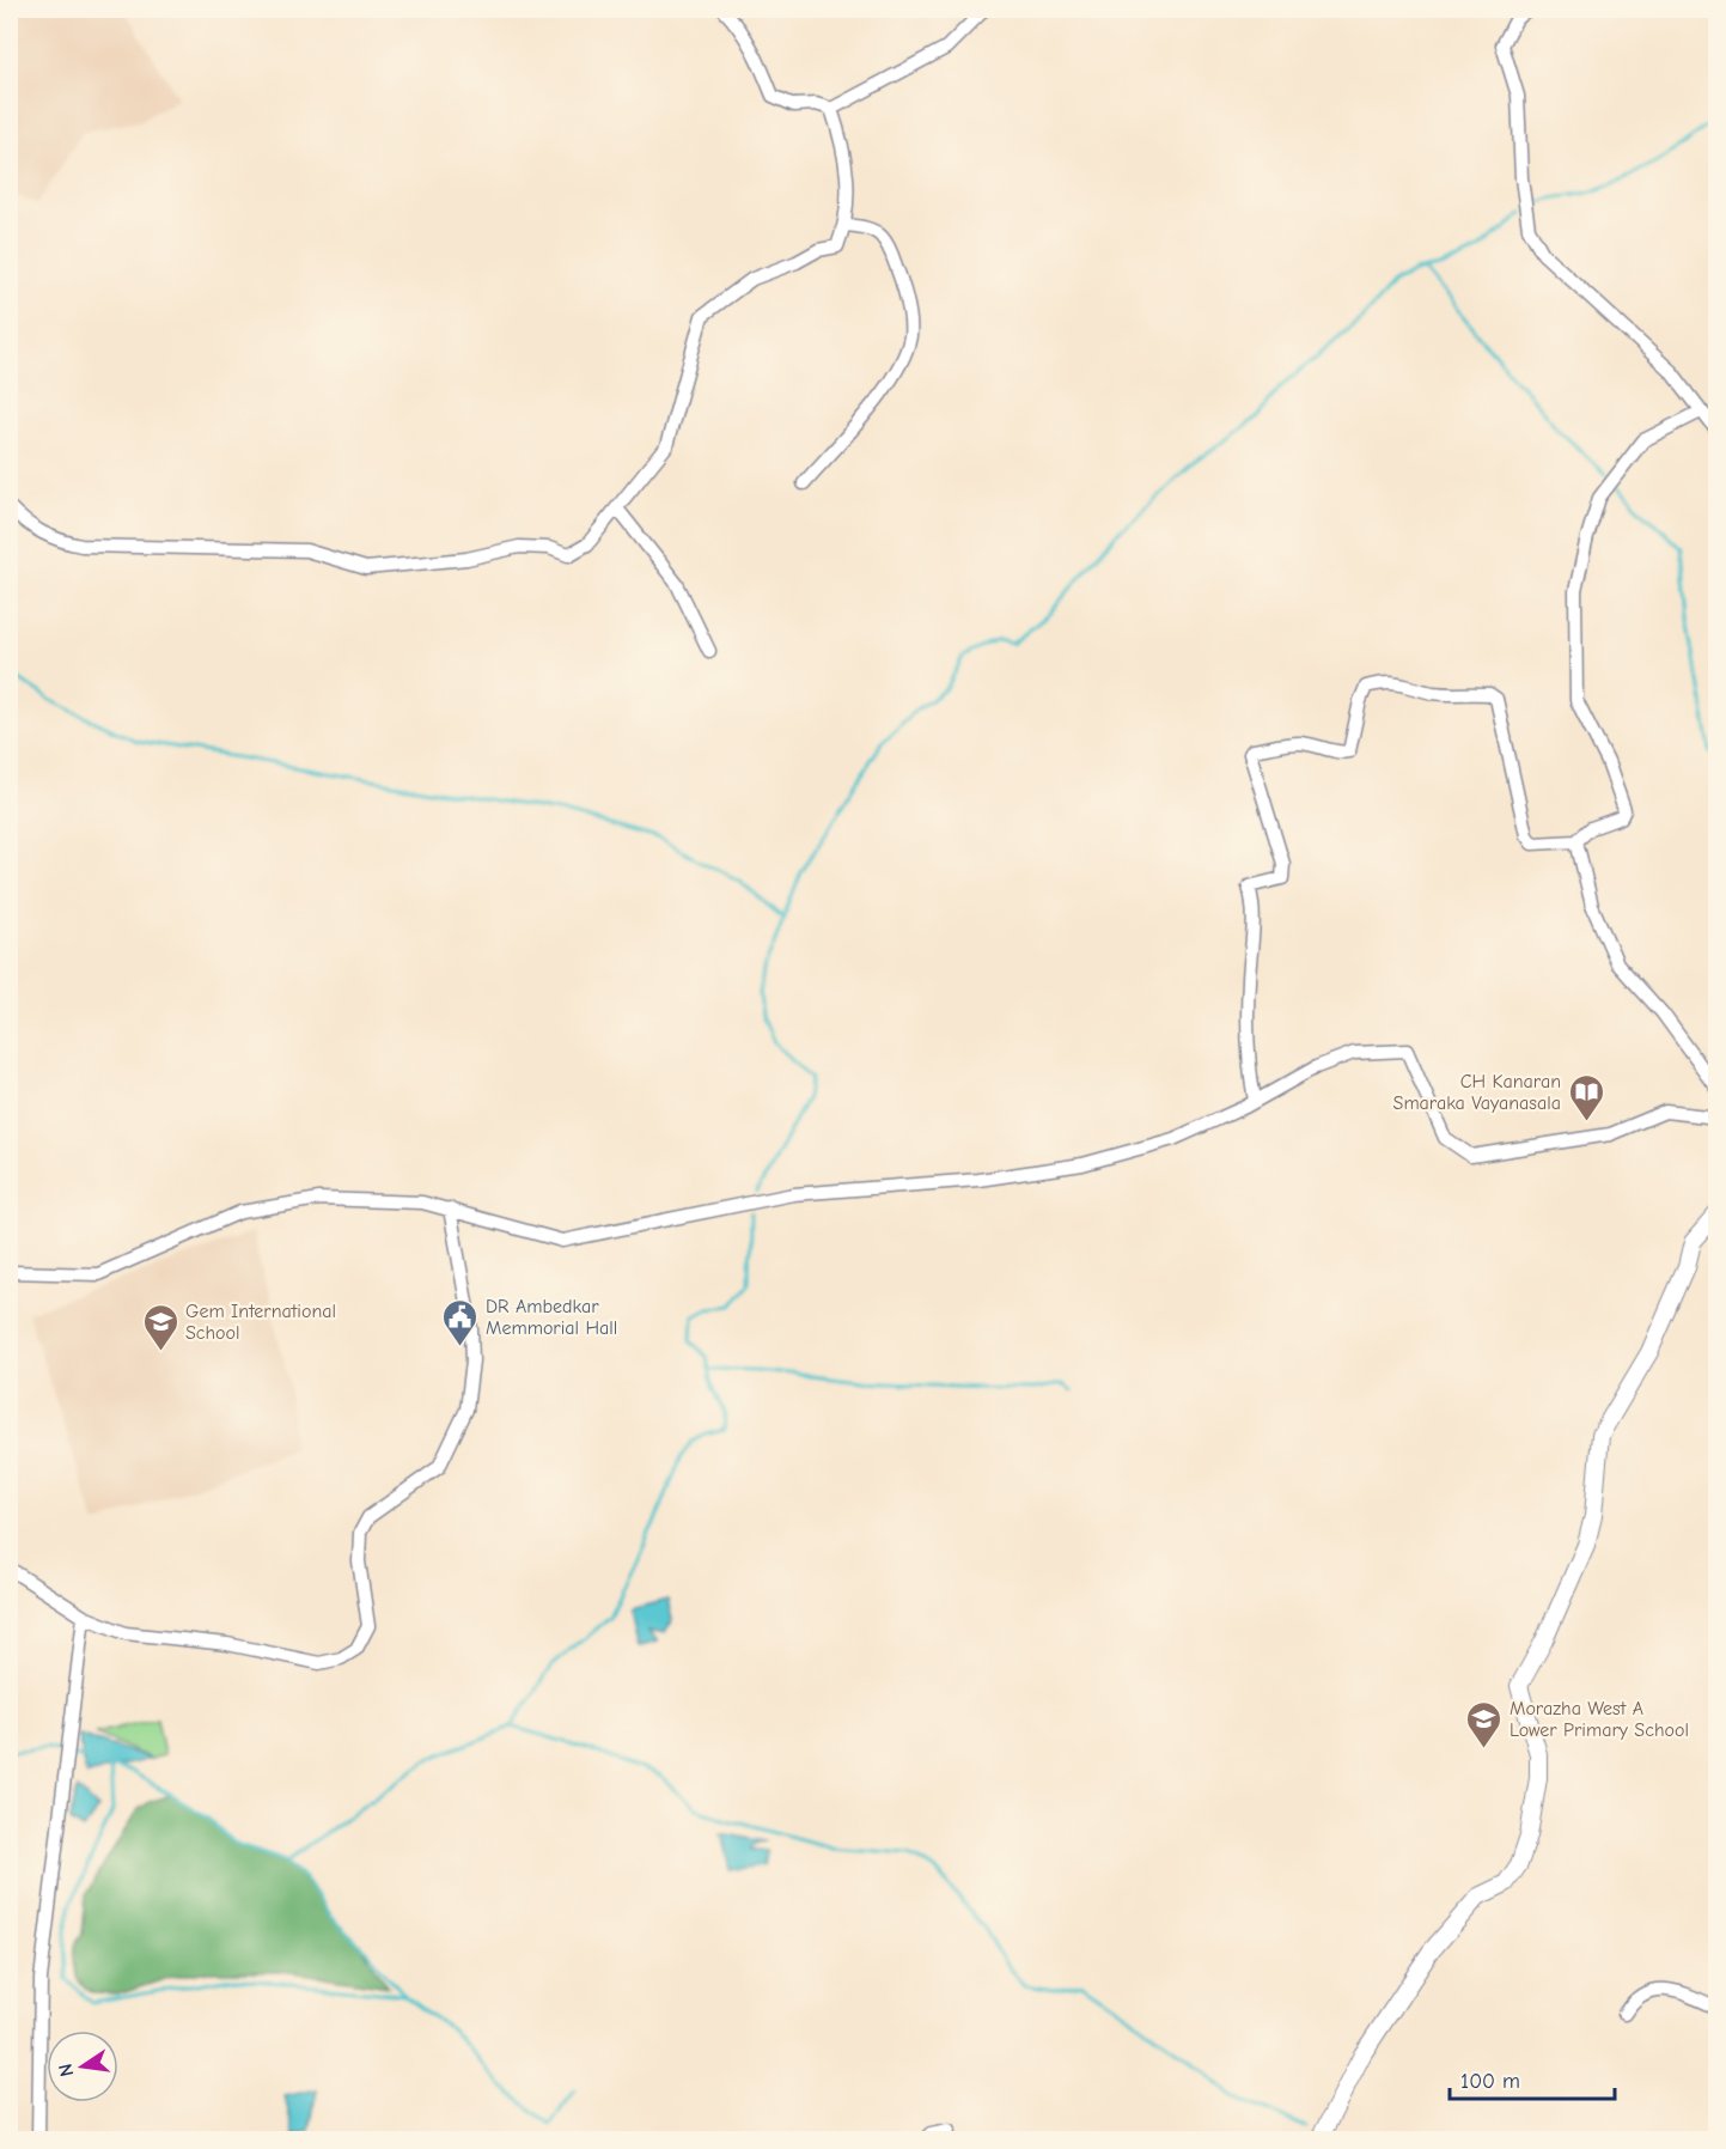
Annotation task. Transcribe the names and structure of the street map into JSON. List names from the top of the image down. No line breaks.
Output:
{"places":{"library":["CH Kanaran Smaraka Vayanasala"],"public building":["DR Ambedkar Memmorial Hall"],"school or university":["Gem International School","Morazha West A Lower Primary School"]},"scale_bar":"100 m","north":"left"}
